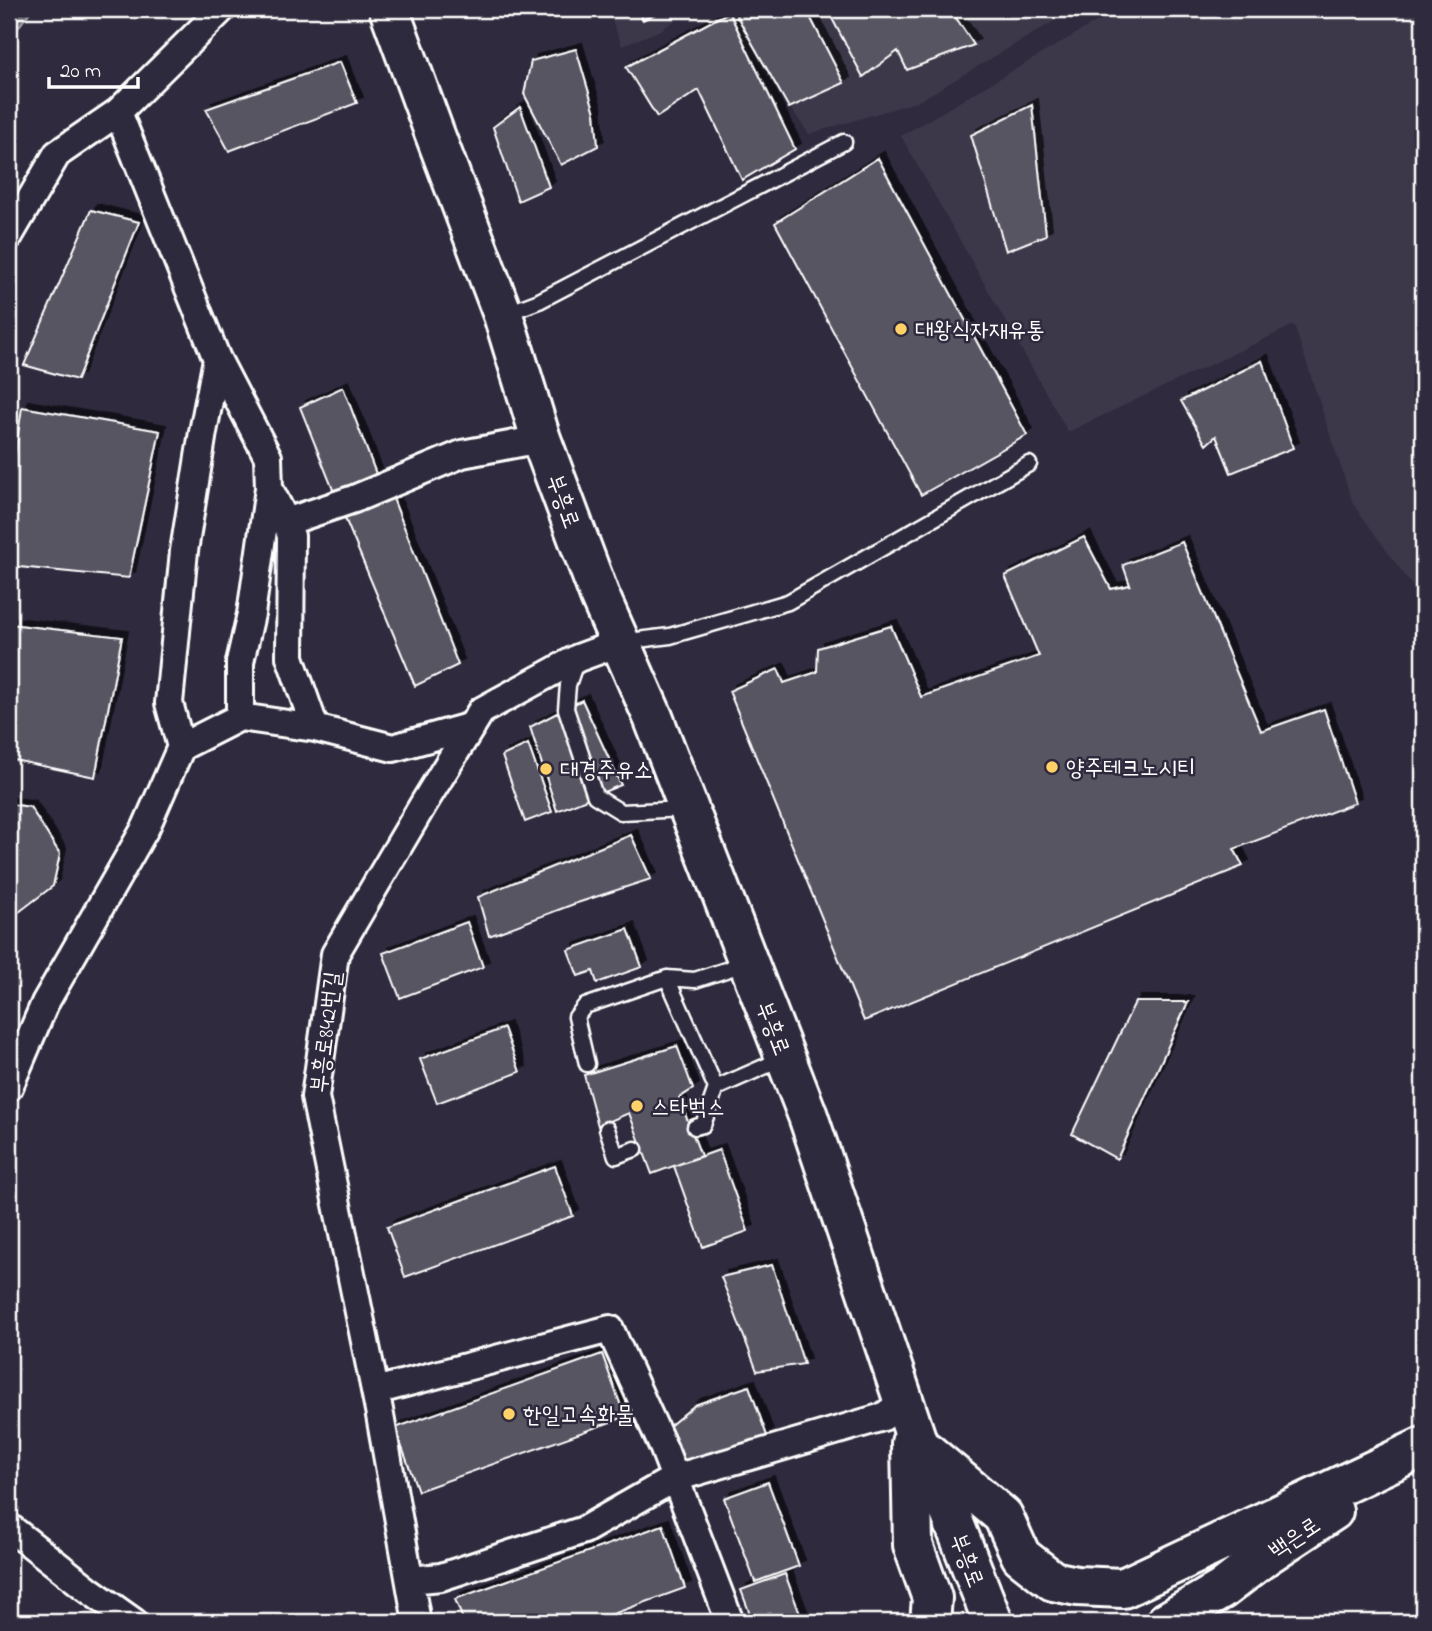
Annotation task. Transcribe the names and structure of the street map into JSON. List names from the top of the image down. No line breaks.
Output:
{"streets":{"main road":["부흥로","백은로"],"street":["부흥로842번길"]},"crossings":[["부흥로","부흥로842번길"]],"places":["대왕식자재유통","양주테크노시티","대경주유소","스타벅스","한일고속화물"],"scale_bar":"20 m"}
